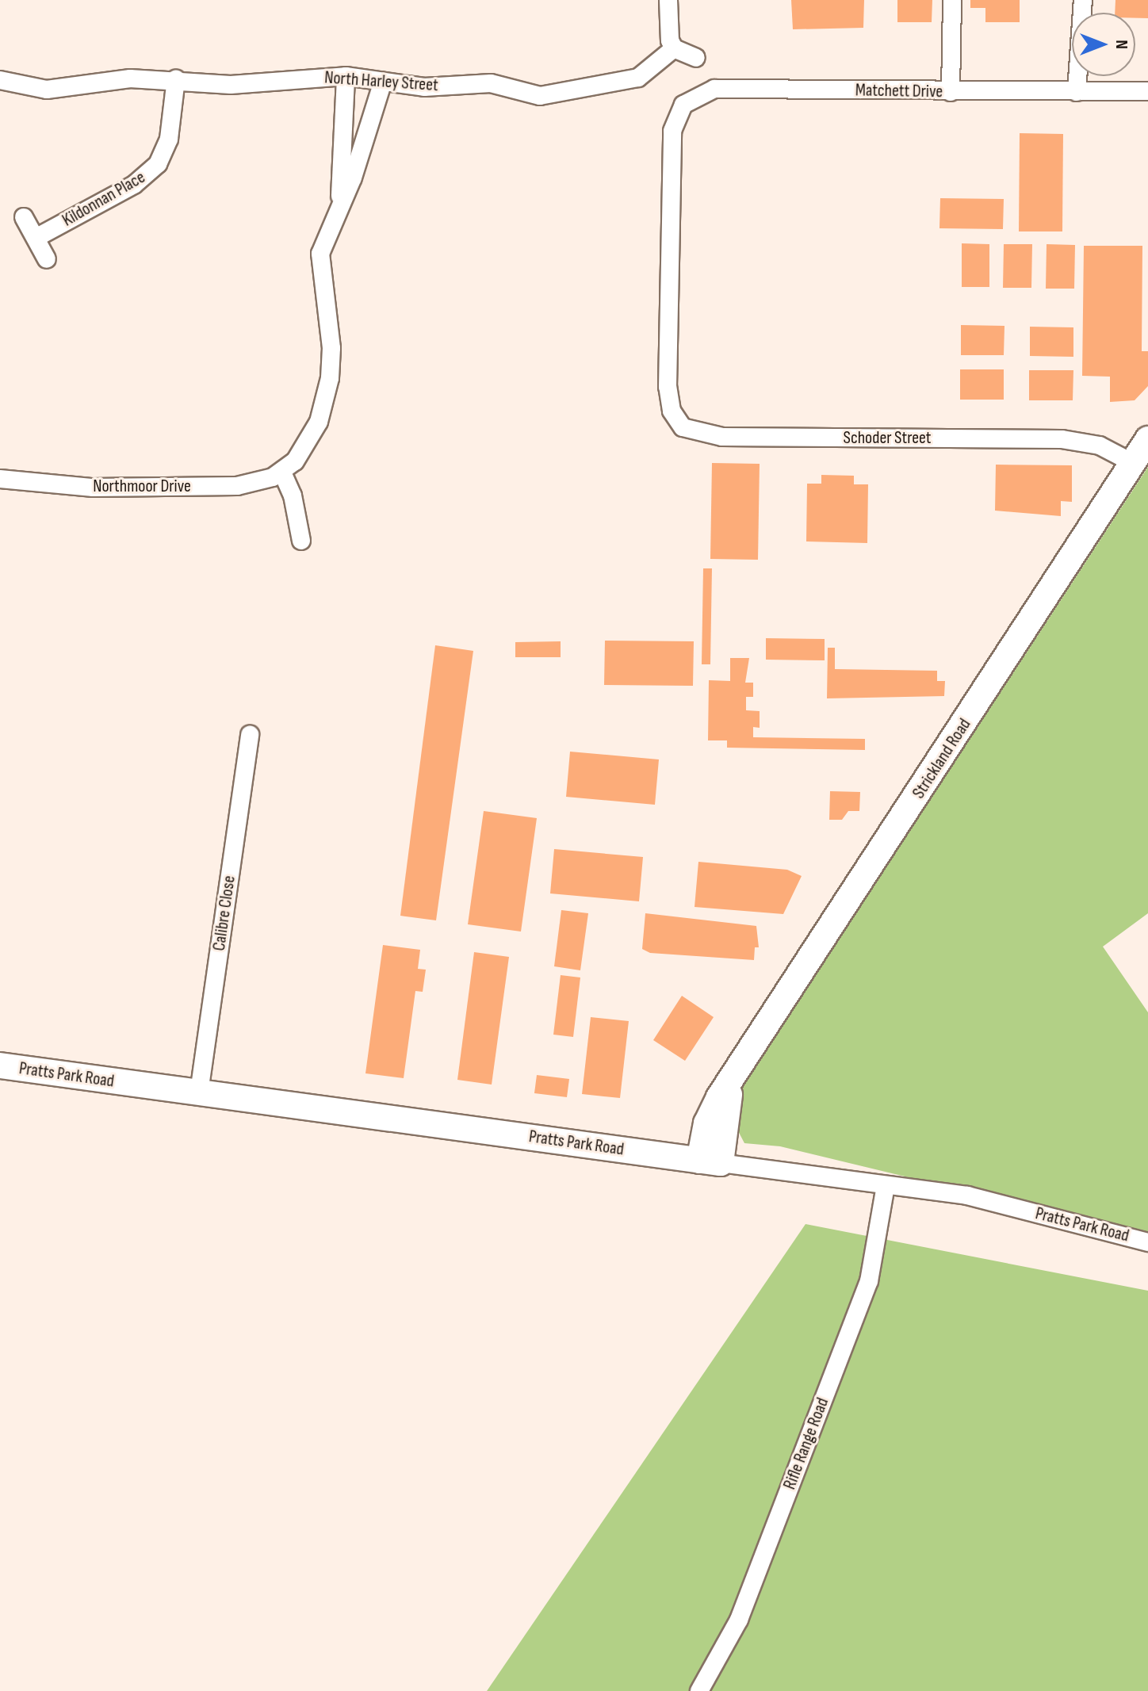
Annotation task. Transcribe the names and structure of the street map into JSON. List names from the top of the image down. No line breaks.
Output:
{"streets":{"street":["North Harley Street","Matchett Drive","Kildonnan Place","Schoder Street","Northmoor Drive","Strickland Road","Calibre Close","Pratts Park Road","Rifle Range Road"]},"crossings":[["North Harley Street","Kildonnan Place"],["Matchett Drive","Schoder Street"],["Schoder Street","Strickland Road"],["Strickland Road","Pratts Park Road"],["Calibre Close","Pratts Park Road"],["Pratts Park Road","Rifle Range Road"]],"north":"right"}
